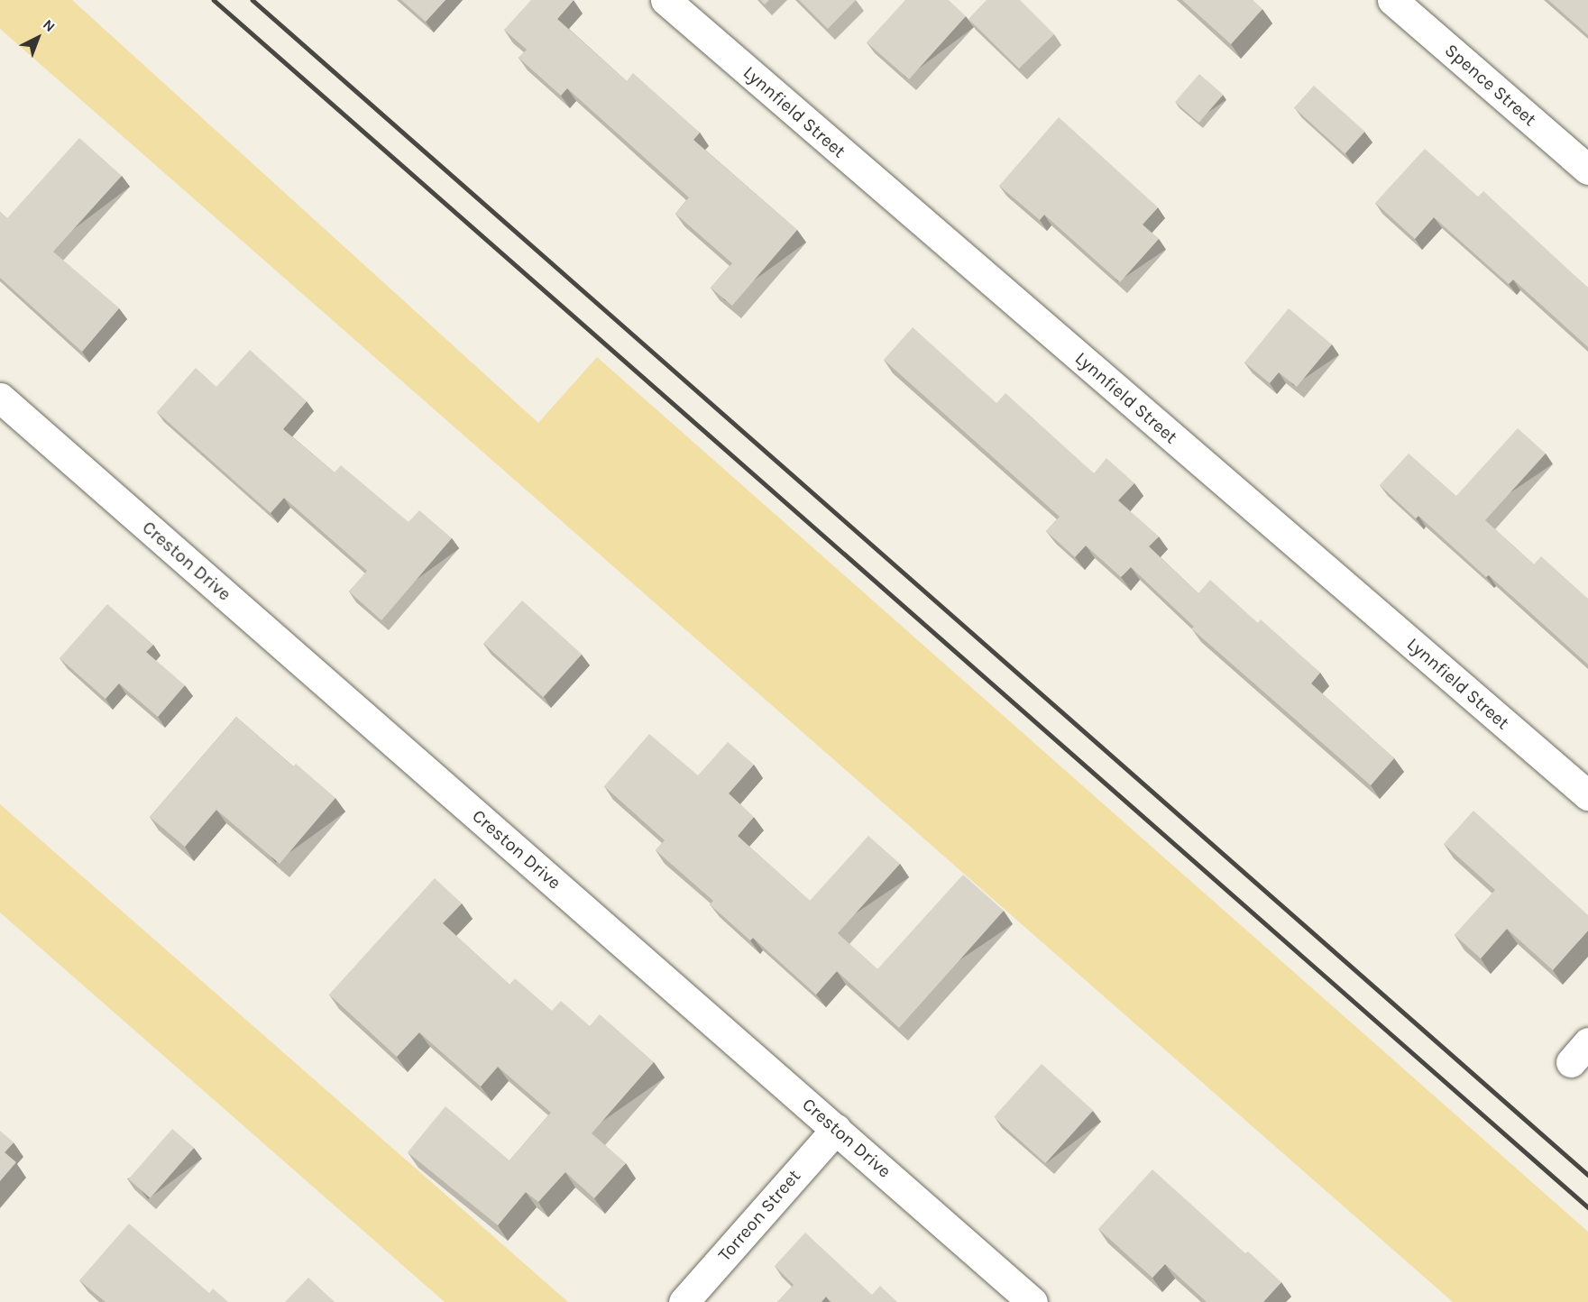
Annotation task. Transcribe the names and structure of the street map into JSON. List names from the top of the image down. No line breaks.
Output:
{"streets":{"street":["Spence Street","Lynnfield Street","Creston Drive","Torreon Street"]},"crossings":[["Creston Drive","Torreon Street"]],"north":"top right"}
